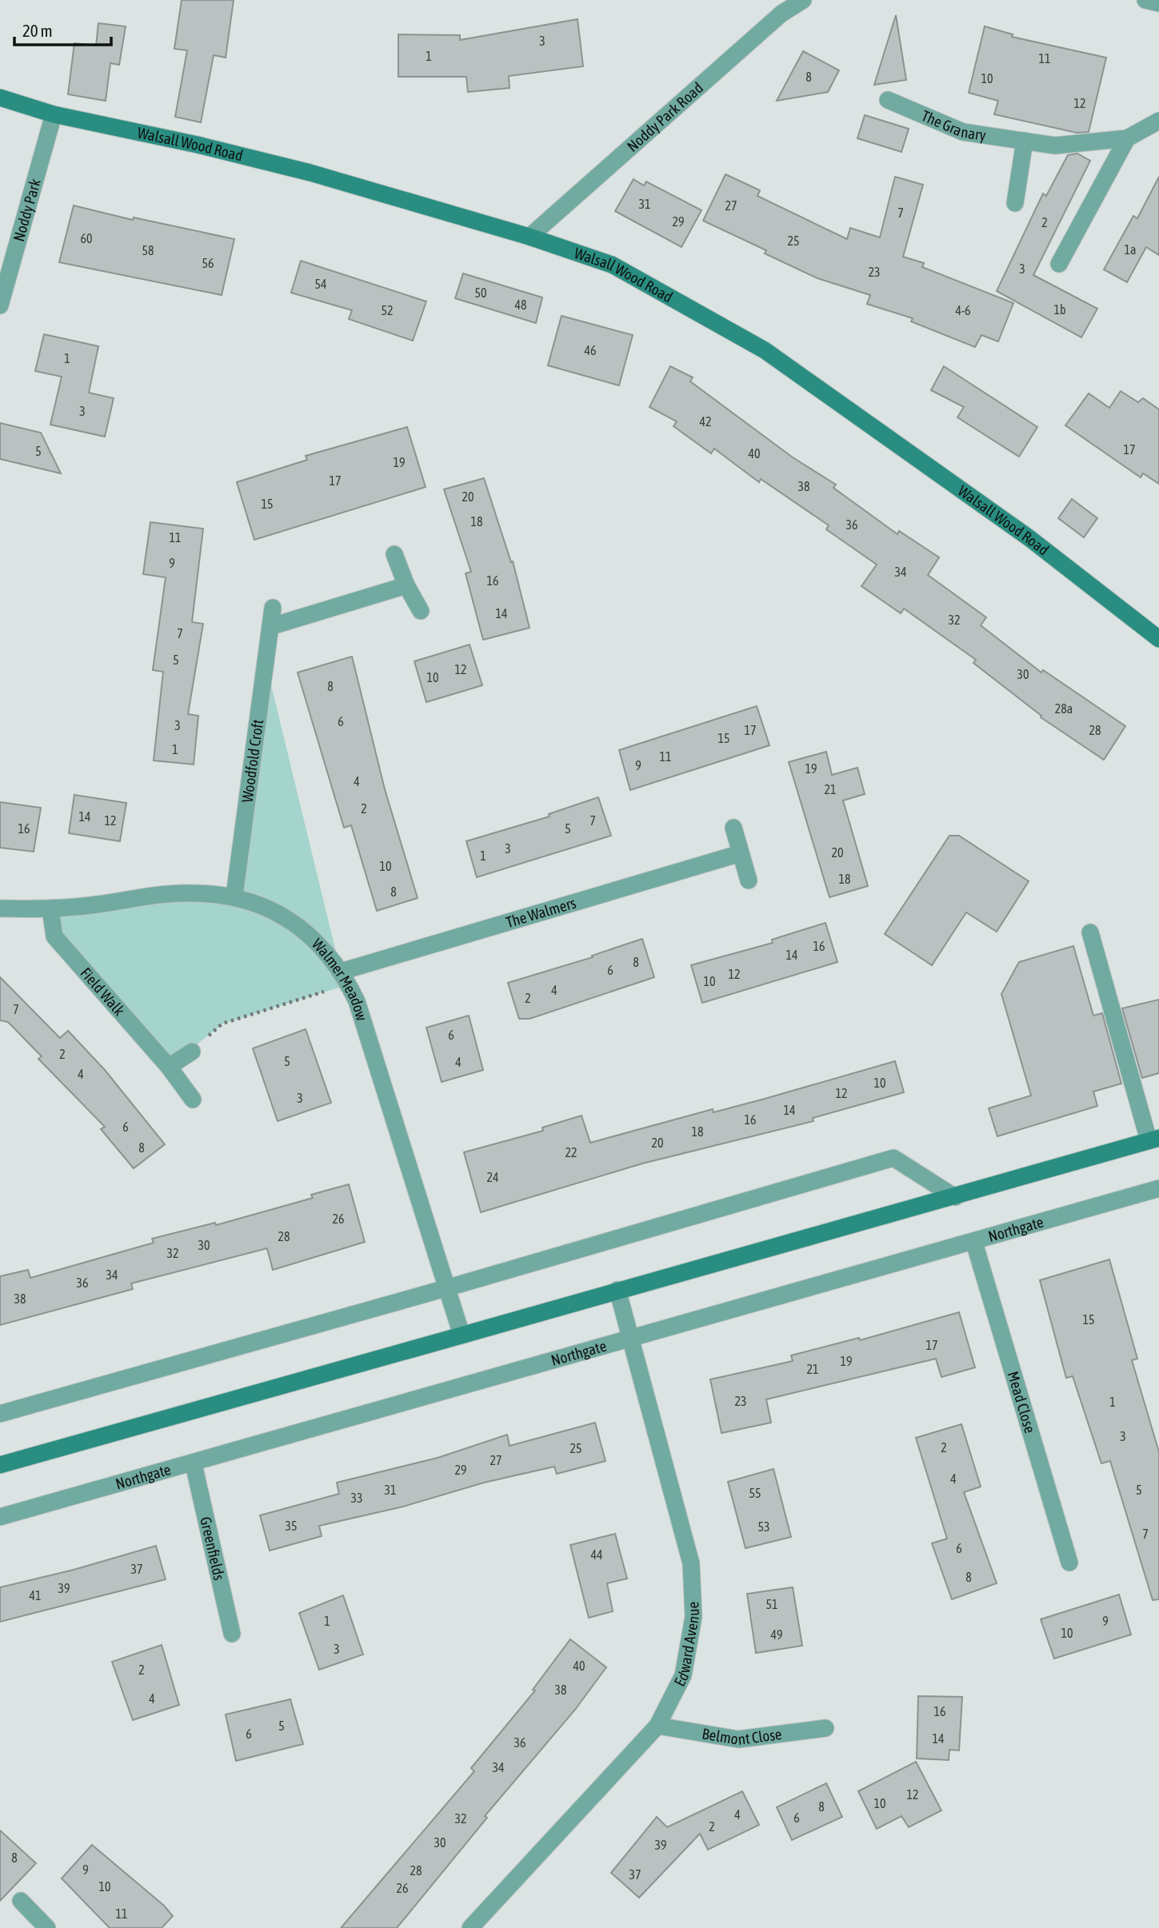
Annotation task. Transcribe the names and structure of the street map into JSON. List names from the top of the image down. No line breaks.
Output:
{"streets":{"street":["Noddy Park Road","The Granary","Walsall Wood Road","Noddy Park","Woodfold Croft","The Walmers","Walmer Meadow","Field Walk","Northgate","Mead Close","Greenfields","Edward Avenue","Belmont Close"]},"crossings":[["Noddy Park Road","Walsall Wood Road"],["Walsall Wood Road","Noddy Park"],["Woodfold Croft","Walmer Meadow"],["The Walmers","Walmer Meadow"],["Walmer Meadow","Field Walk"],["Northgate","Mead Close"],["Northgate","Greenfields"],["Northgate","Edward Avenue"],["Edward Avenue","Belmont Close"]],"house_numbers":["3","1","11","8","10","12","31","27","7","29","2","60","25","1a","58","56","3","23","54","50","48","1b","52","4-6","46","1","3","42","17","5","40","19","17","38","20","15","18","36","11","9","34","16","14","32","7","5","12","30","10","8","28a","6","3","17","28","15","1","11","9","19","4","21","2","14","12","7","16","5","3","20","1","10","18","8","16","14","8","6","12","10","4","2","7","6","2","5","4","4","10","12","3","14","16","6","18","20","8","22","24","26","28","30","32","34","36","38","15","17","19","21","23","1","3","2","25","27","29","4","31","5","55","33","35","53","7","6","44","37","8","39","41","51","1","9","10","49","3","40","2","38","4","16","5","6","14","36","34","12","10","8","4","6","32","2","30","39","8","9","28","37","10","26","11"],"scale_bar":"20 m"}
